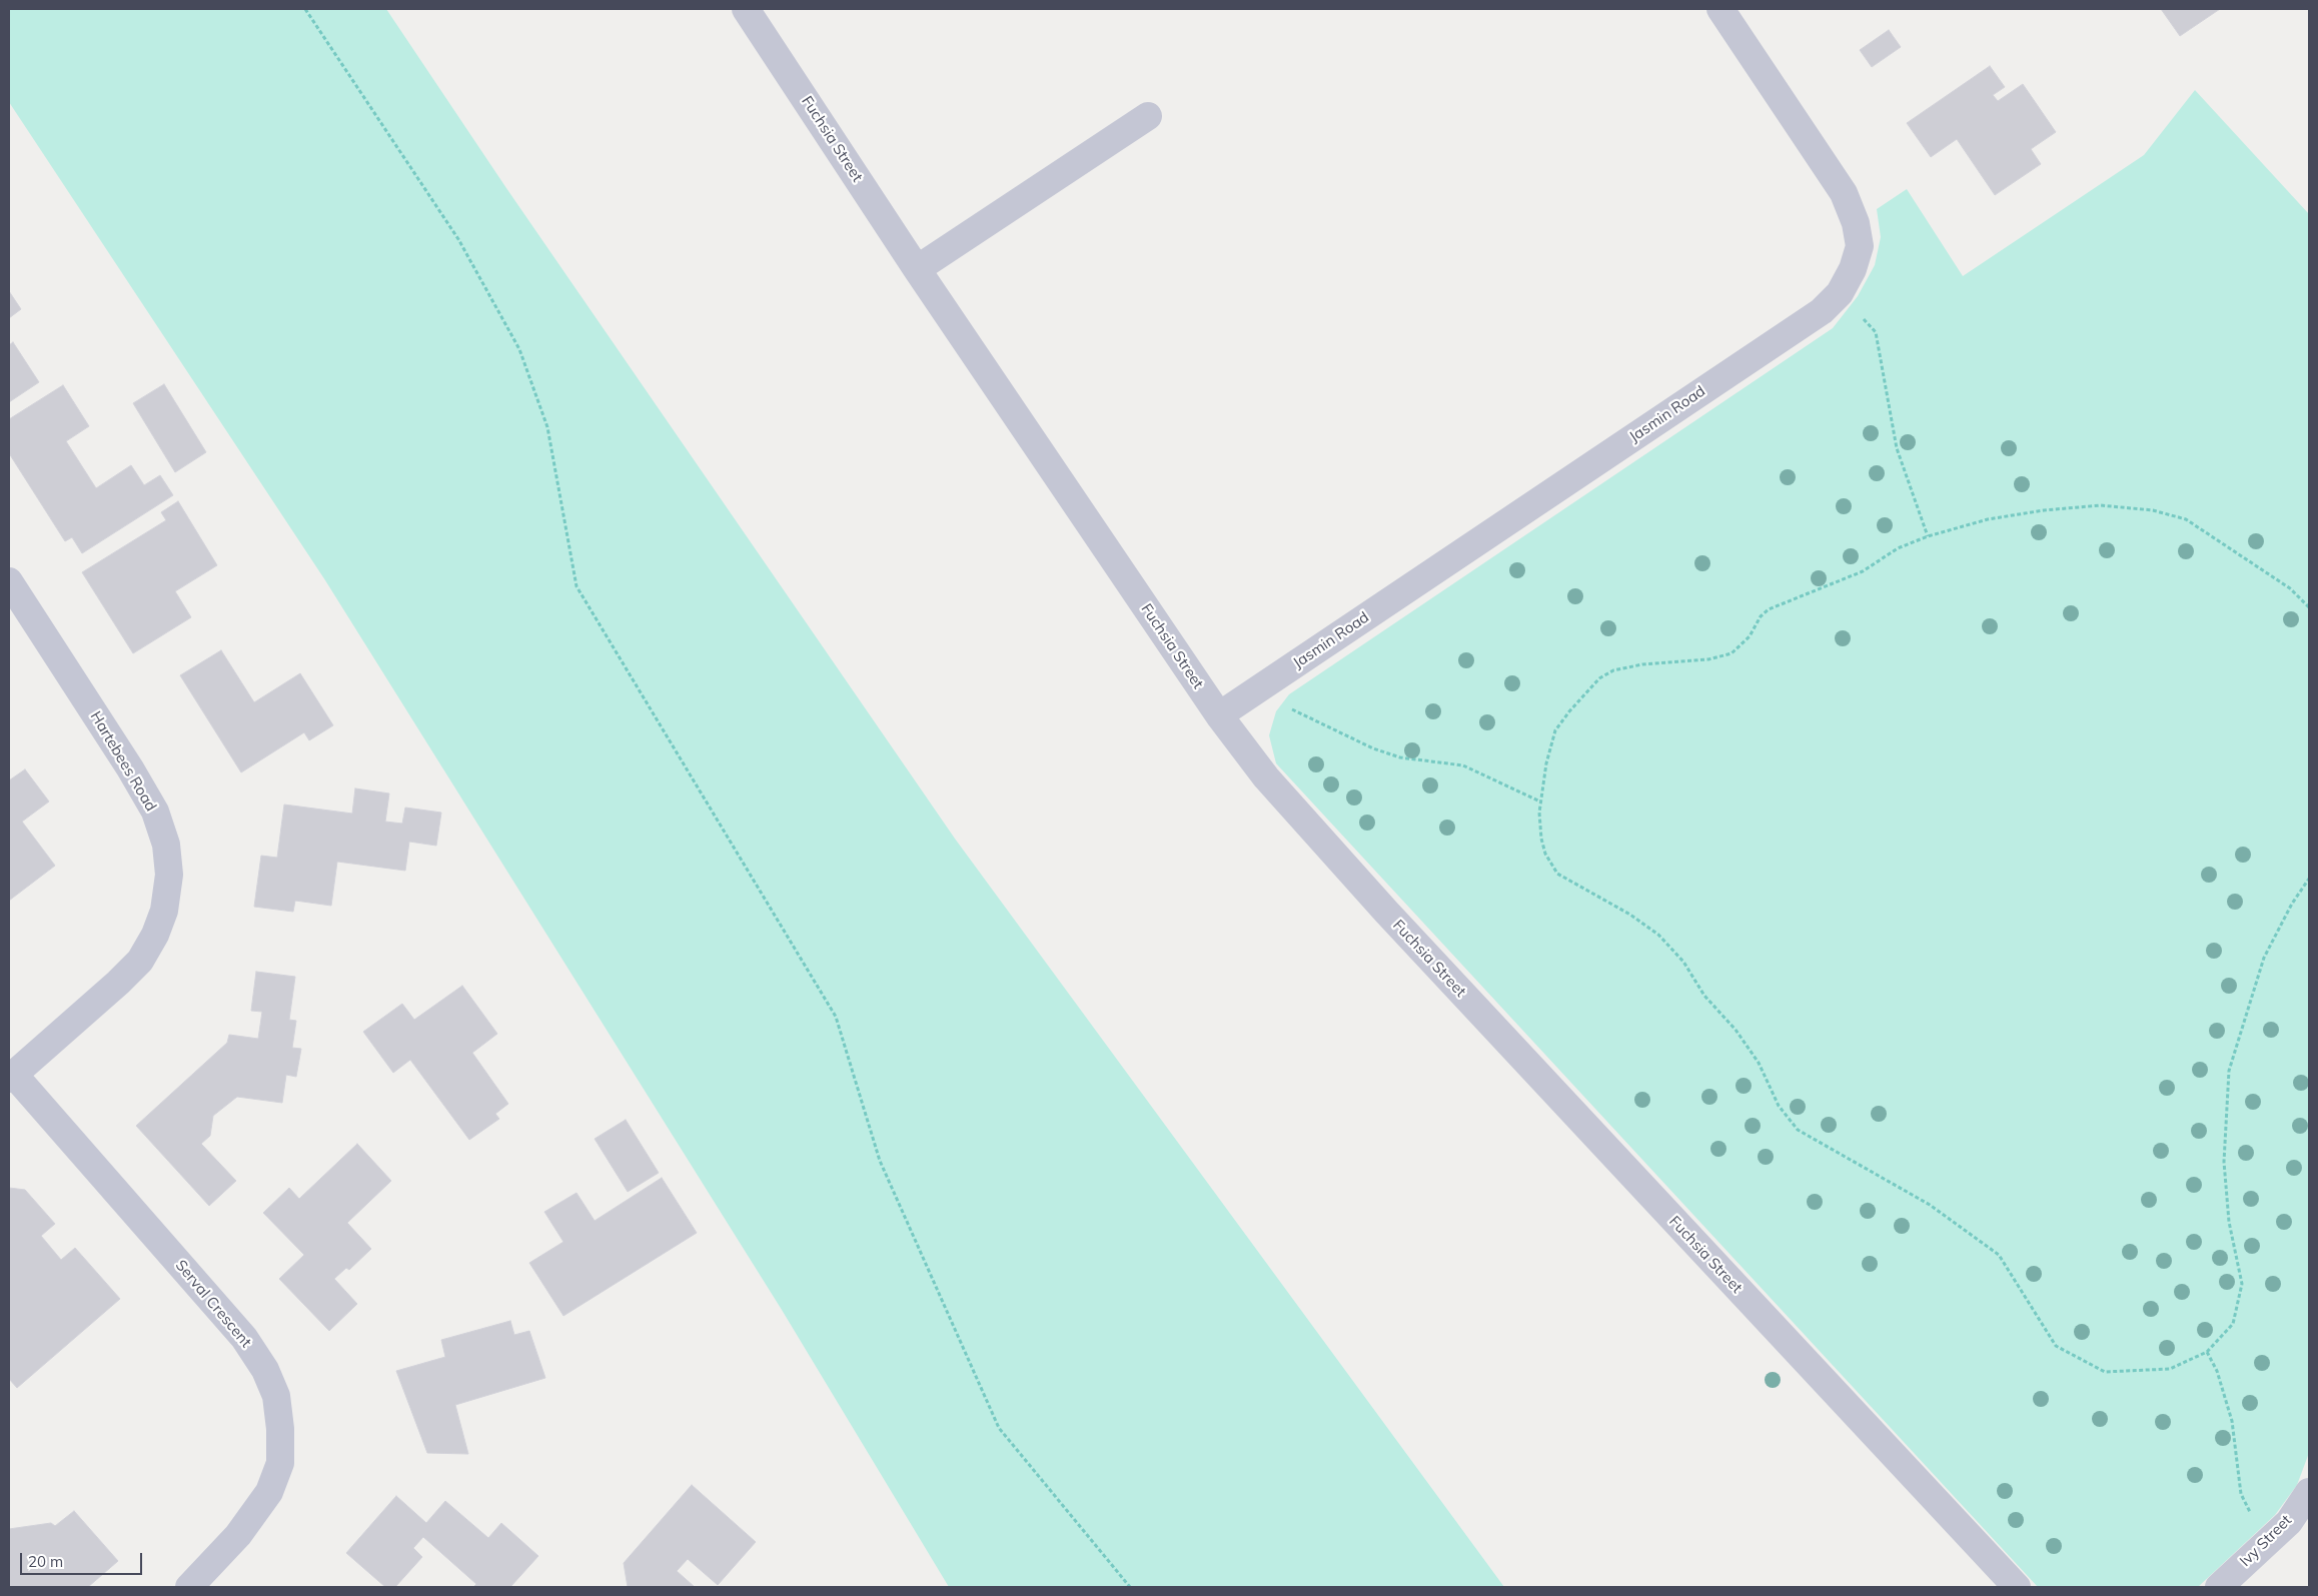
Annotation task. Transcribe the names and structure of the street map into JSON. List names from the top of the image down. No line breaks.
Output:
{"streets":{"street":["Fuchsia Street","Jasmin Road","Hartebees Road","Serval Crescent","Ivy Street"]},"crossings":[["Fuchsia Street","Jasmin Road"],["Hartebees Road","Serval Crescent"]],"scale_bar":"20 m"}
